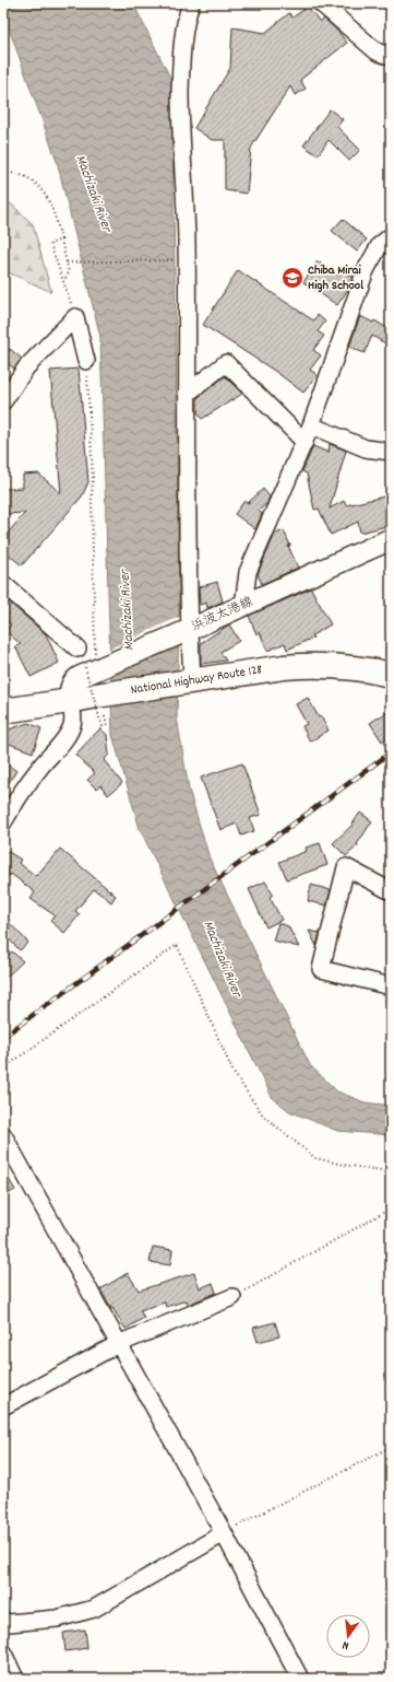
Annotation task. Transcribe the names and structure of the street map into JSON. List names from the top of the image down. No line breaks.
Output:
{"streets":{"highway":["National Highway Route 128"],"main road":["浜波太港線"]},"crossings":[["浜波太港線","National Highway Route 128"]],"water":["Machizaki River"],"places":{"school or university":["Chiba Mirai High School"]},"north":"bottom"}
